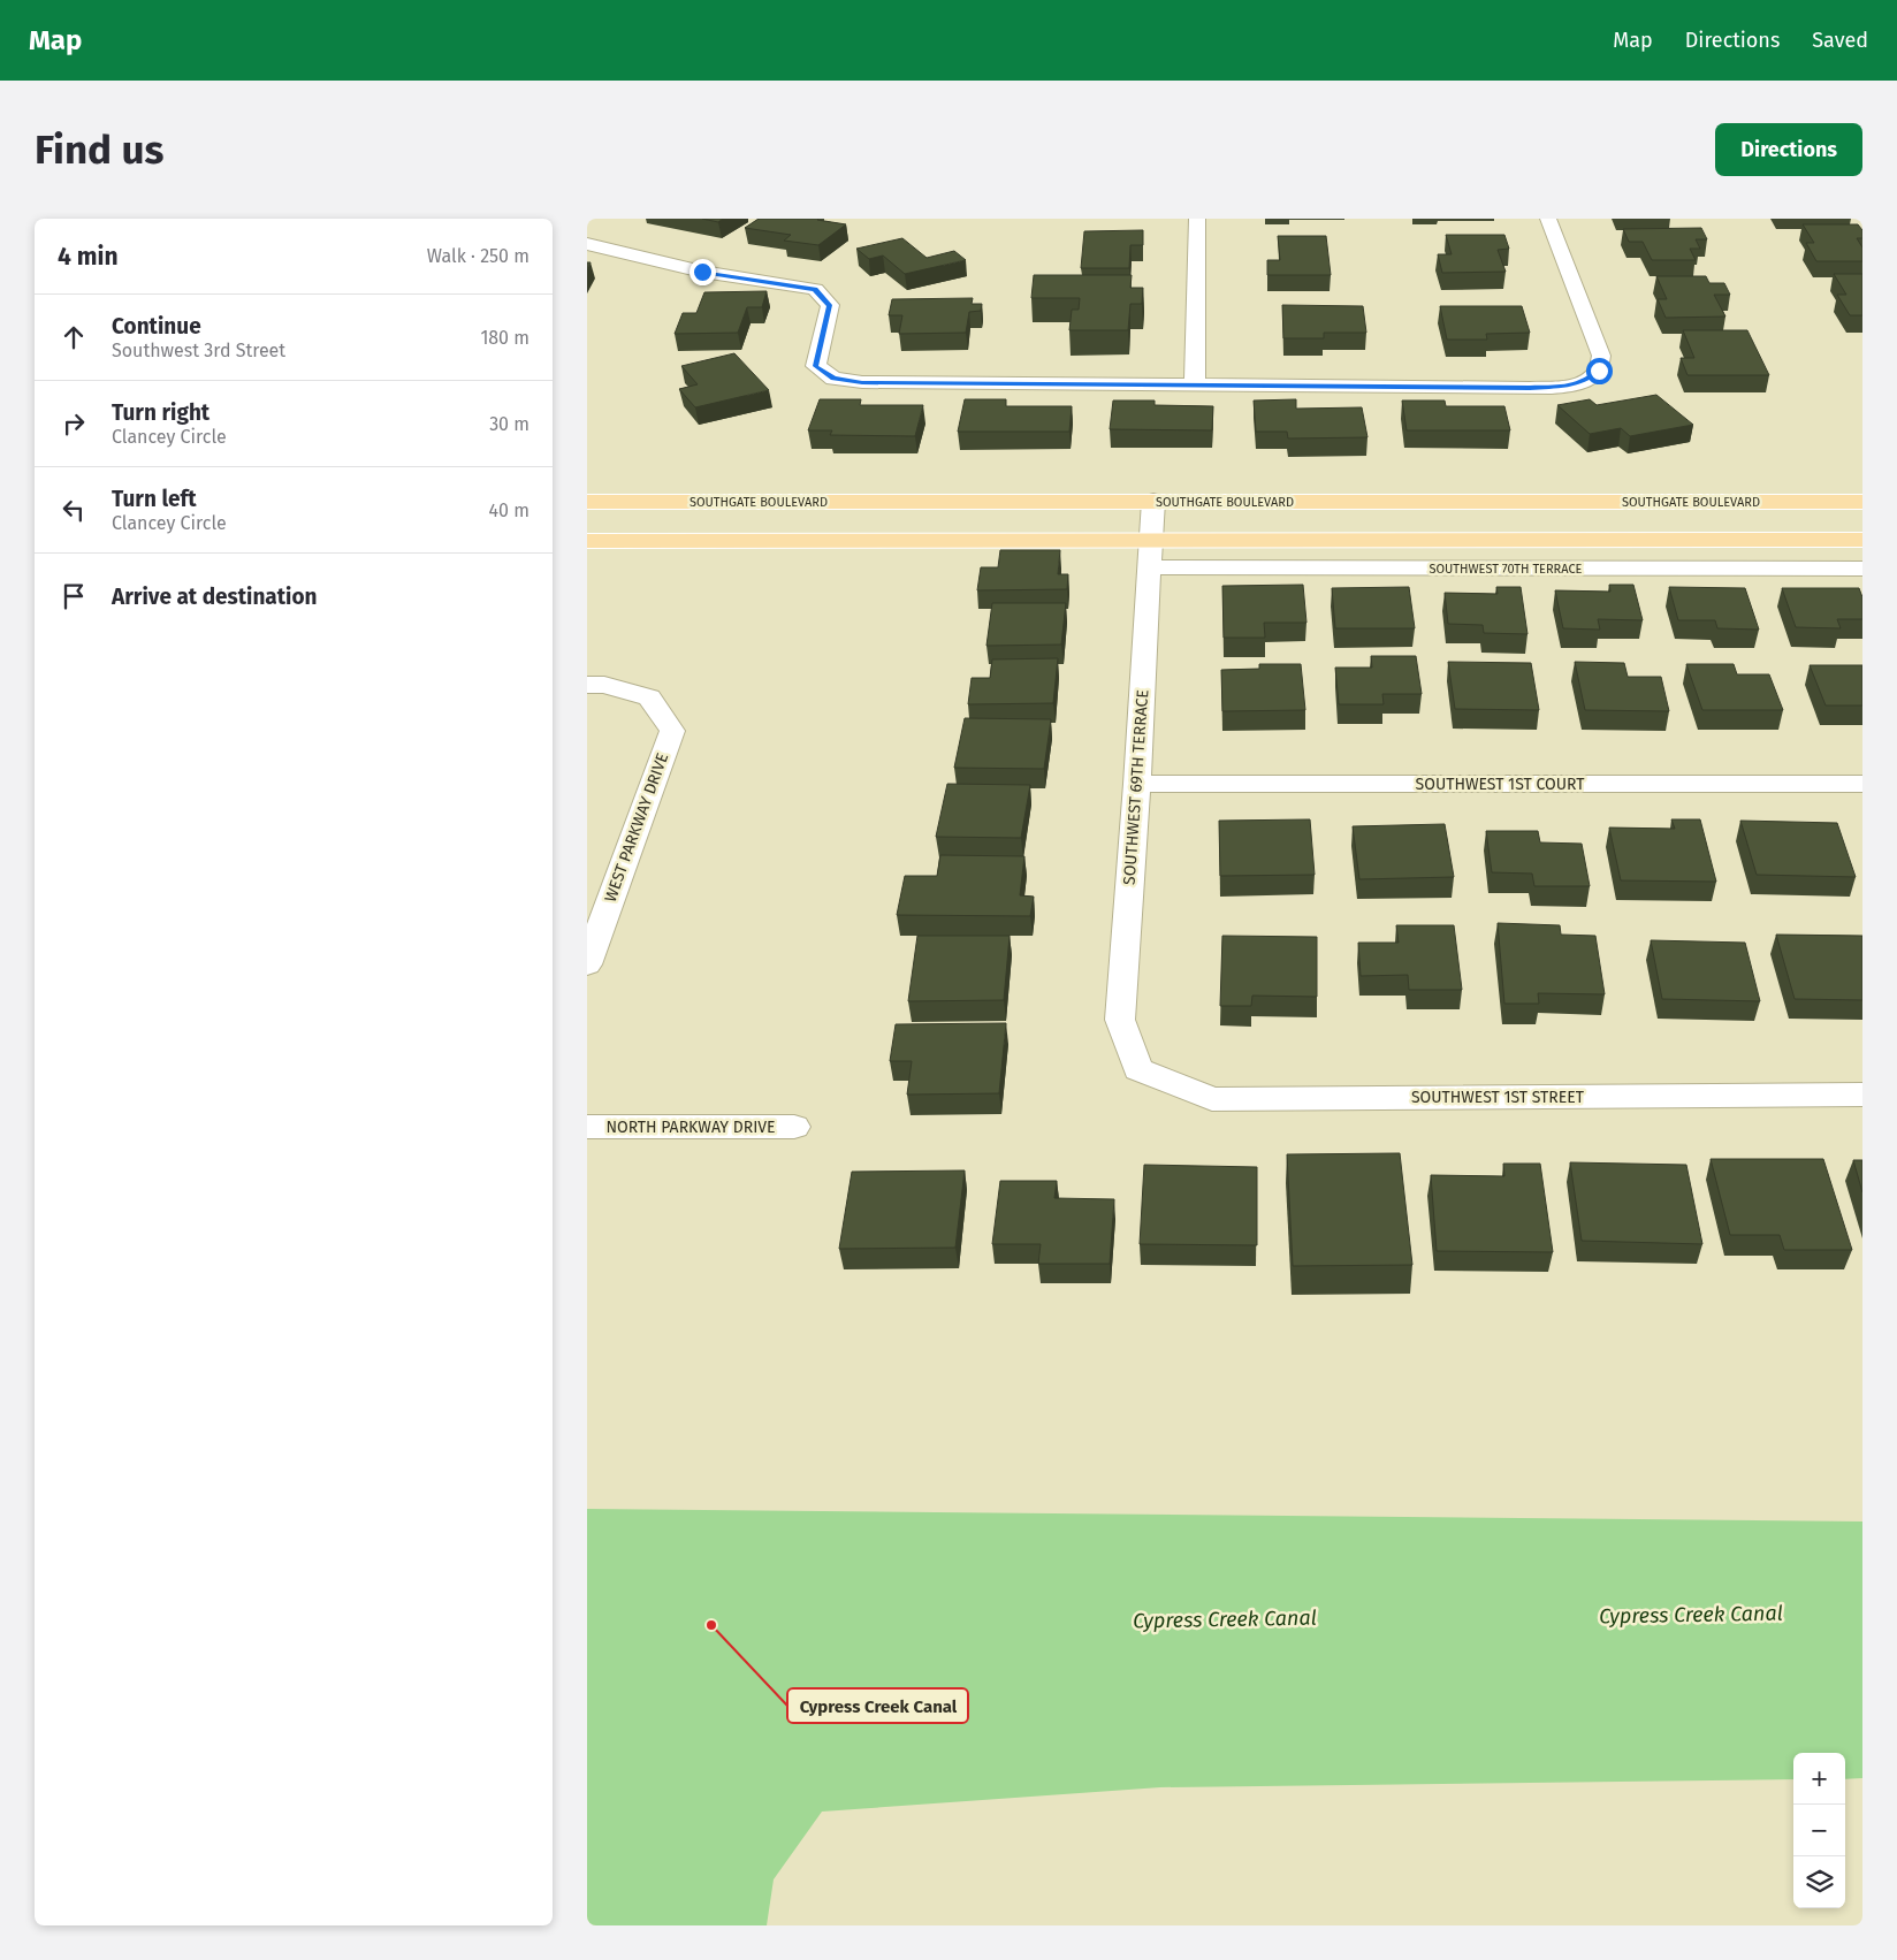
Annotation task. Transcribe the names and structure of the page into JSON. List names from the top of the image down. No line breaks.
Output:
{"streets":{"main road":["SOUTHGATE BOULEVARD"],"street":["SOUTHWEST 70TH TERRACE","SOUTHWEST 1ST COURT","SOUTHWEST 69TH TERRACE","WEST PARKWAY DRIVE","SOUTHWEST 1ST STREET","NORTH PARKWAY DRIVE"]},"crossings":[["SOUTHGATE BOULEVARD","SOUTHWEST 69TH TERRACE"],["SOUTHWEST 70TH TERRACE","SOUTHWEST 69TH TERRACE"],["SOUTHWEST 1ST COURT","SOUTHWEST 69TH TERRACE"],["SOUTHWEST 69TH TERRACE","SOUTHWEST 1ST STREET"]],"water":["Cypress Creek Canal"],"places":["Cypress Creek Canal"],"page":{"header":"Map","nav":["Map","Directions","Saved"],"buttons":"Directions","title":"Find us","heading":["4 min","Walk · 250 m"],"list":[["Continue","Southwest 3rd Street","180 m"],["Turn right","Clancey Circle","30 m"],["Turn left","Clancey Circle","40 m"],"Arrive at destination"],"map_buttons":["+","−"]}}
